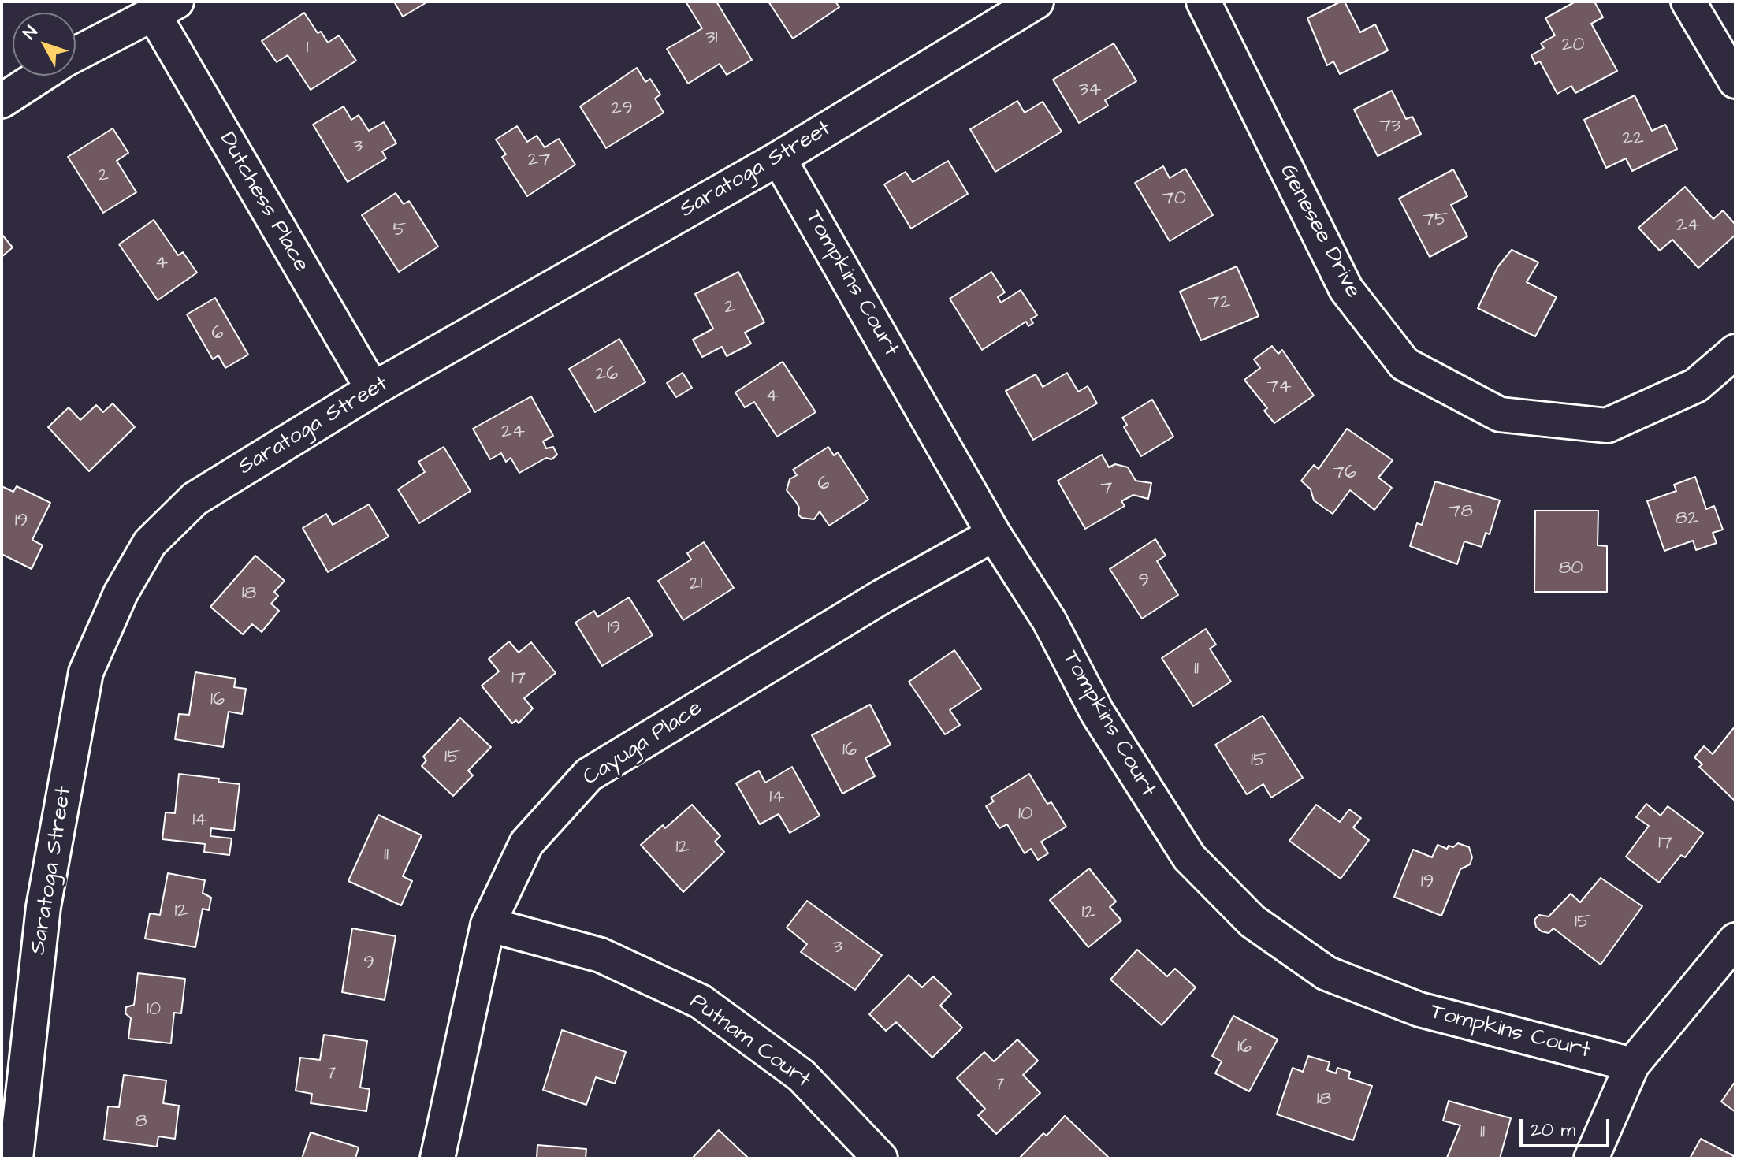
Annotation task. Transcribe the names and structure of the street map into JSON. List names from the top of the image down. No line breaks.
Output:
{"streets":{"street":["Saratoga Street","Dutchess Place","Genesee Drive","Tompkins Court","Cayuga Place","Putnam Court"]},"crossings":[["Saratoga Street","Dutchess Place"],["Saratoga Street","Tompkins Court"],["Tompkins Court","Cayuga Place"],["Cayuga Place","Putnam Court"]],"house_numbers":["31","20","1","34","29","73","22","3","27","2","70","75","24","5","4","72","2","6","26","74","4","24","76","6","7","78","82","19","80","9","21","18","19","11","17","16","16","15","15","14","10","14","17","12","11","19","12","12","15","3","9","10","16","7","7","18","8","11"],"scale_bar":"20 m","north":"top left"}
